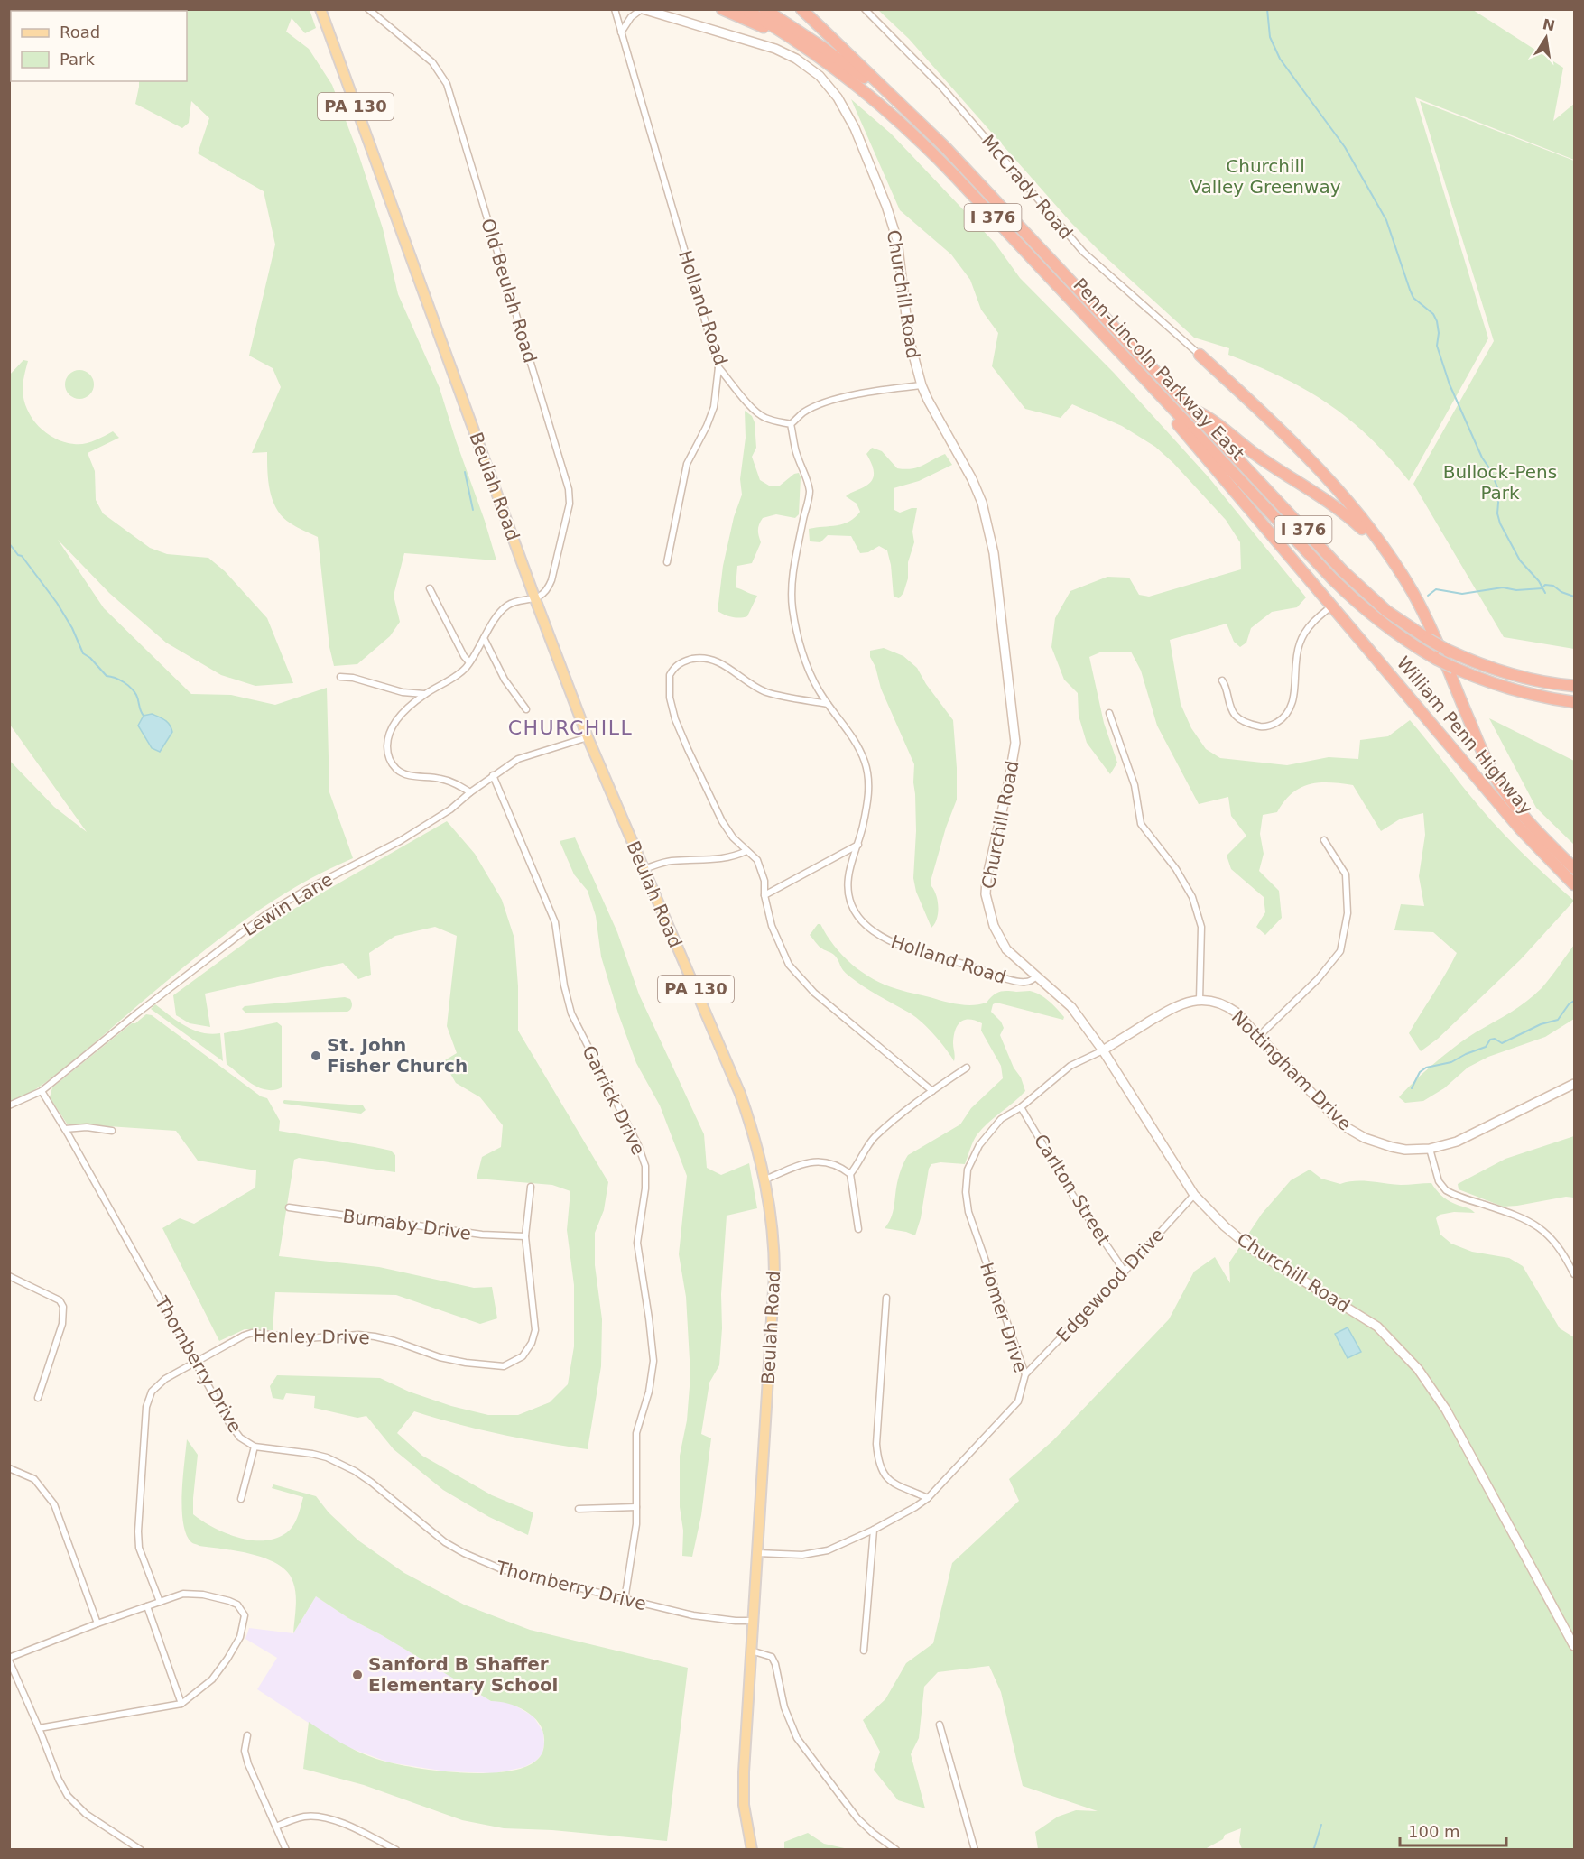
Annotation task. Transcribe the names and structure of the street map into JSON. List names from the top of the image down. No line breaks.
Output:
{"streets":{"highway":["I 376","Penn-Lincoln Parkway East","William Penn Highway"],"main road":["PA 130","Beulah Road"],"street":["McCrady Road","Old Beulah Road","Churchill Road","Holland Road","Lewin Lane","Nottingham Drive","Garrick Drive","Carlton Street","Burnaby Drive","Edgewood Drive","Homer Drive","Henley Drive","Thornberry Drive"]},"crossings":[["Old Beulah Road","Beulah Road"],["Churchill Road","Holland Road"],["Churchill Road","Nottingham Drive"],["Churchill Road","Edgewood Drive"],["Churchill Road","Homer Drive"],["Penn-Lincoln Parkway East","William Penn Highway"],["Beulah Road","Lewin Lane"],["Beulah Road","Homer Drive"],["Beulah Road","Thornberry Drive"],["Lewin Lane","Garrick Drive"],["Lewin Lane","Thornberry Drive"],["Nottingham Drive","Homer Drive"],["Garrick Drive","Thornberry Drive"],["Carlton Street","Edgewood Drive"],["Carlton Street","Homer Drive"],["Burnaby Drive","Henley Drive"],["Edgewood Drive","Homer Drive"],["Henley Drive","Thornberry Drive"]],"districts":["CHURCHILL"],"parks":["Churchill Valley Greenway","Bullock-Pens Park"],"places":["St. John Fisher Church","Sanford B Shaffer Elementary School"],"legend":["Road","Park"],"scale_bar":"100 m","north":"top"}
